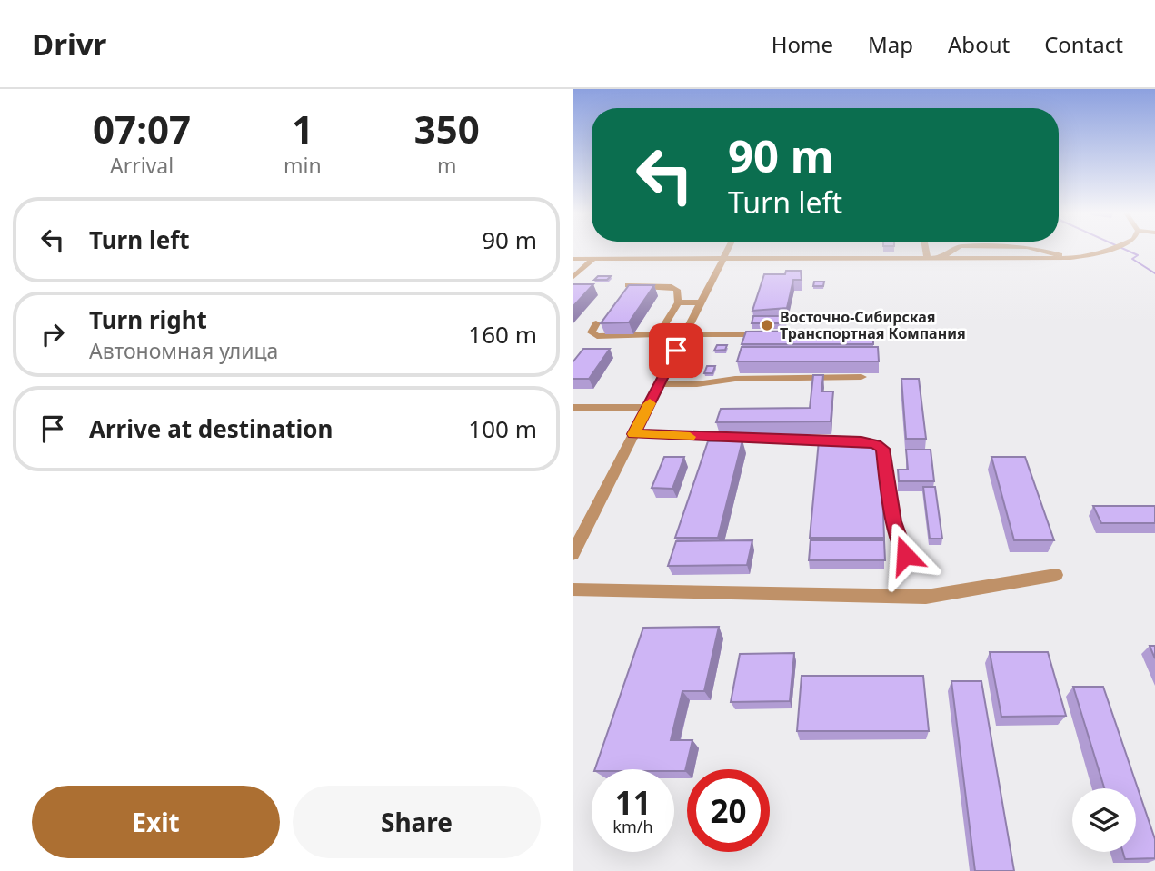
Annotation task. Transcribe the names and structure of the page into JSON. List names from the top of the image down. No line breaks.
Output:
{"places":["Восточно-Сибирская Транспортная Компания"],"page":{"header":"Drivr","nav":["Home","Map","About","Contact"],"eta":["07:07","Arrival","1","min","350","m"],"turn":["90 m","Turn left"],"list":[{"name":"Turn left","value":"90 m"},{"name":"Turn right","note":"Автономная улица","value":"160 m"},{"name":"Arrive at destination","value":"100 m"}],"speed":"11 km/h","limit":"20","buttons":["Exit","Share"]}}
